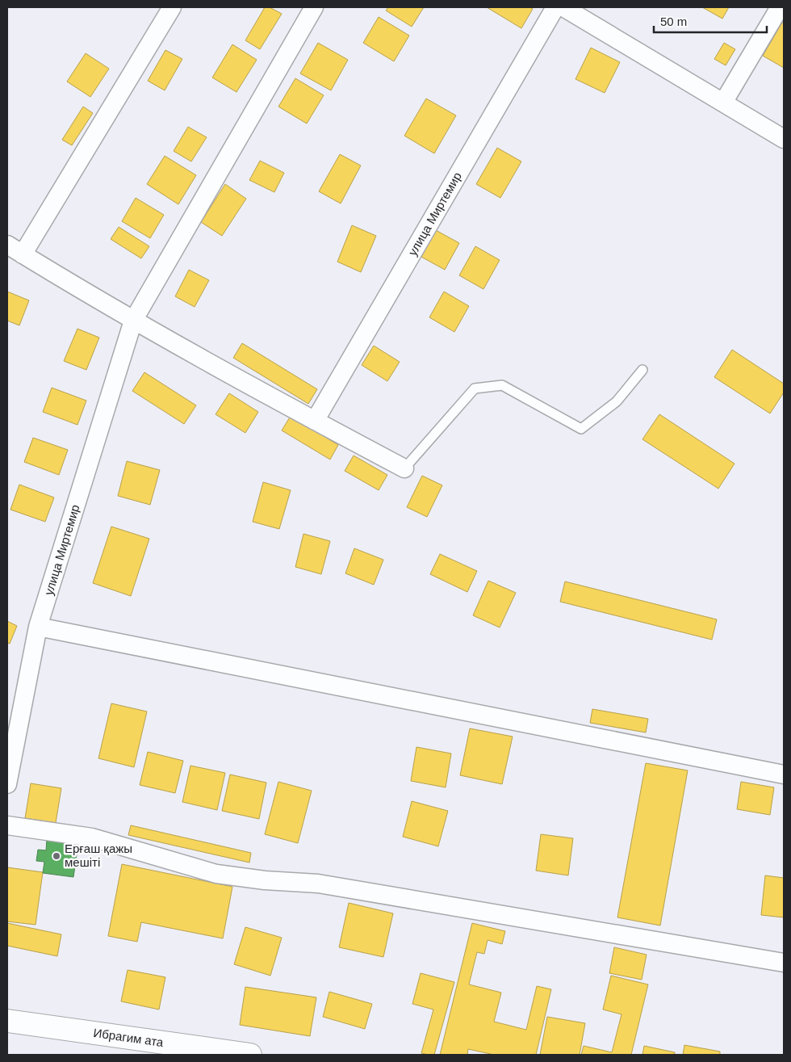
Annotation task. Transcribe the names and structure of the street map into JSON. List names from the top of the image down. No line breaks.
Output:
{"streets":{"street":["улица Миртемир","Ибрагим ата"]},"places":["Ерғаш қажы мешіті"],"scale_bar":"50 m"}
